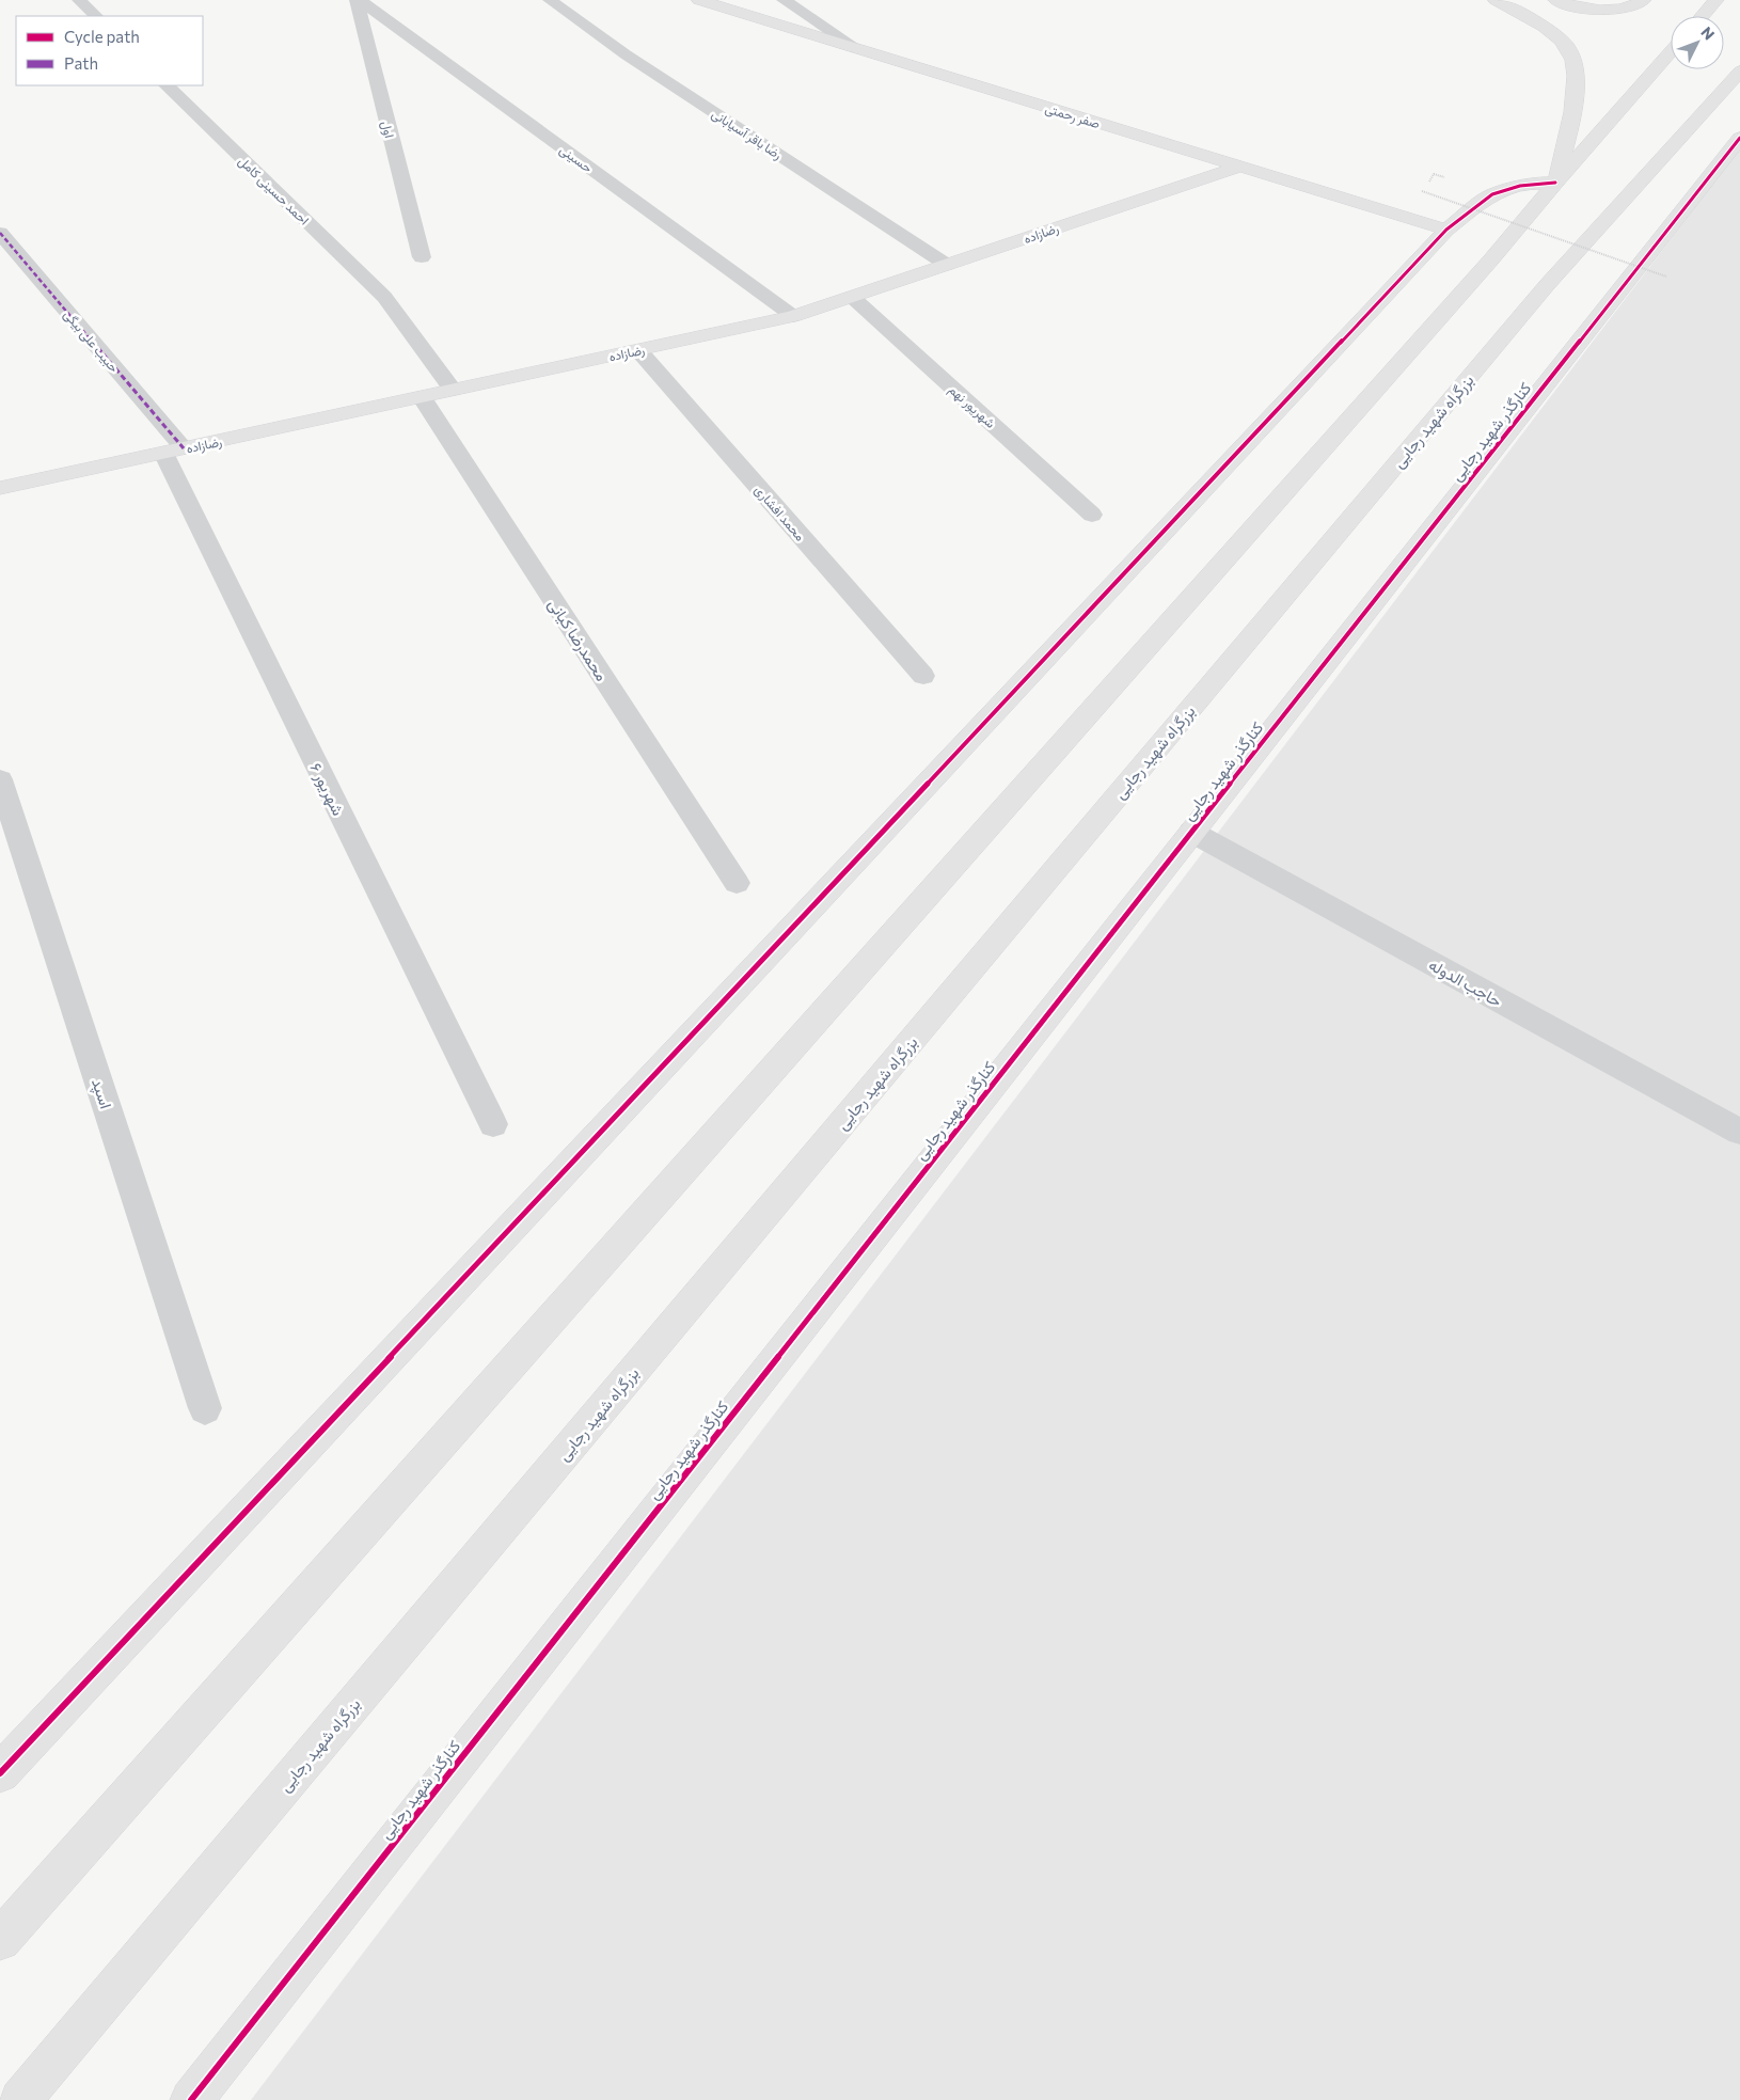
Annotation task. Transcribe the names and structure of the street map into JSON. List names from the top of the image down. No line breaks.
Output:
{"streets":{"main road":["صفر رحمتی","رضازاده","بزرگراه شهید رجایی","کنارگذر شهید رجایی"],"street":["اول","رضا باقر آسیابانی","حسینی","احمد حسینی کامل","حبیب علی بیگی","شهریور نهم","محمد افشاری","محمدرضا کیانی","شهریور ۶","حاجب الدوله","اسپد"]},"crossings":[["صفر رحمتی","رضازاده"],["اول","حسینی"],["رضا باقر آسیابانی","رضازاده"],["حسینی","رضازاده"],["احمد حسینی کامل","رضازاده"],["رضازاده","حبیب علی بیگی"],["رضازاده","شهریور نهم"],["رضازاده","محمد افشاری"],["رضازاده","محمدرضا کیانی"],["رضازاده","شهریور ۶"],["حبیب علی بیگی","شهریور ۶"],["کنارگذر شهید رجایی","حاجب الدوله"]],"legend":["Cycle path","Path"],"north":"top right"}
